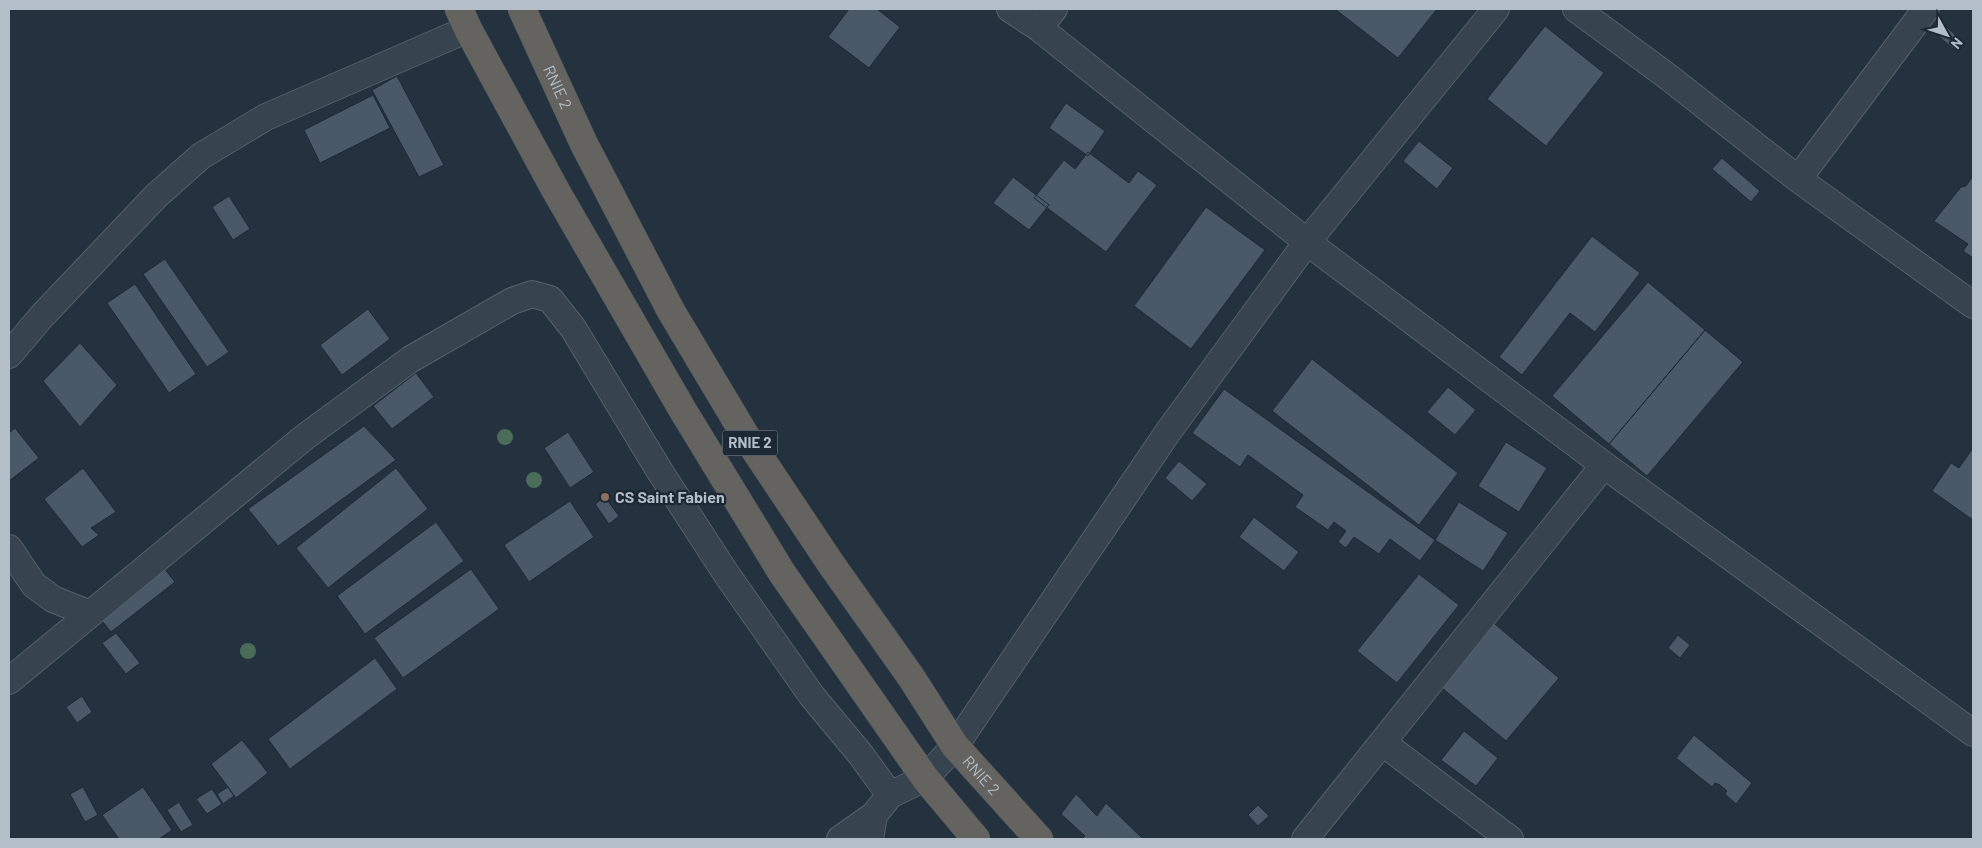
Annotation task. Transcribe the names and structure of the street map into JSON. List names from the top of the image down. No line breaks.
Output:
{"streets":{"highway":["RNIE 2"]},"places":["CS Saint Fabien"],"north":"bottom right"}
